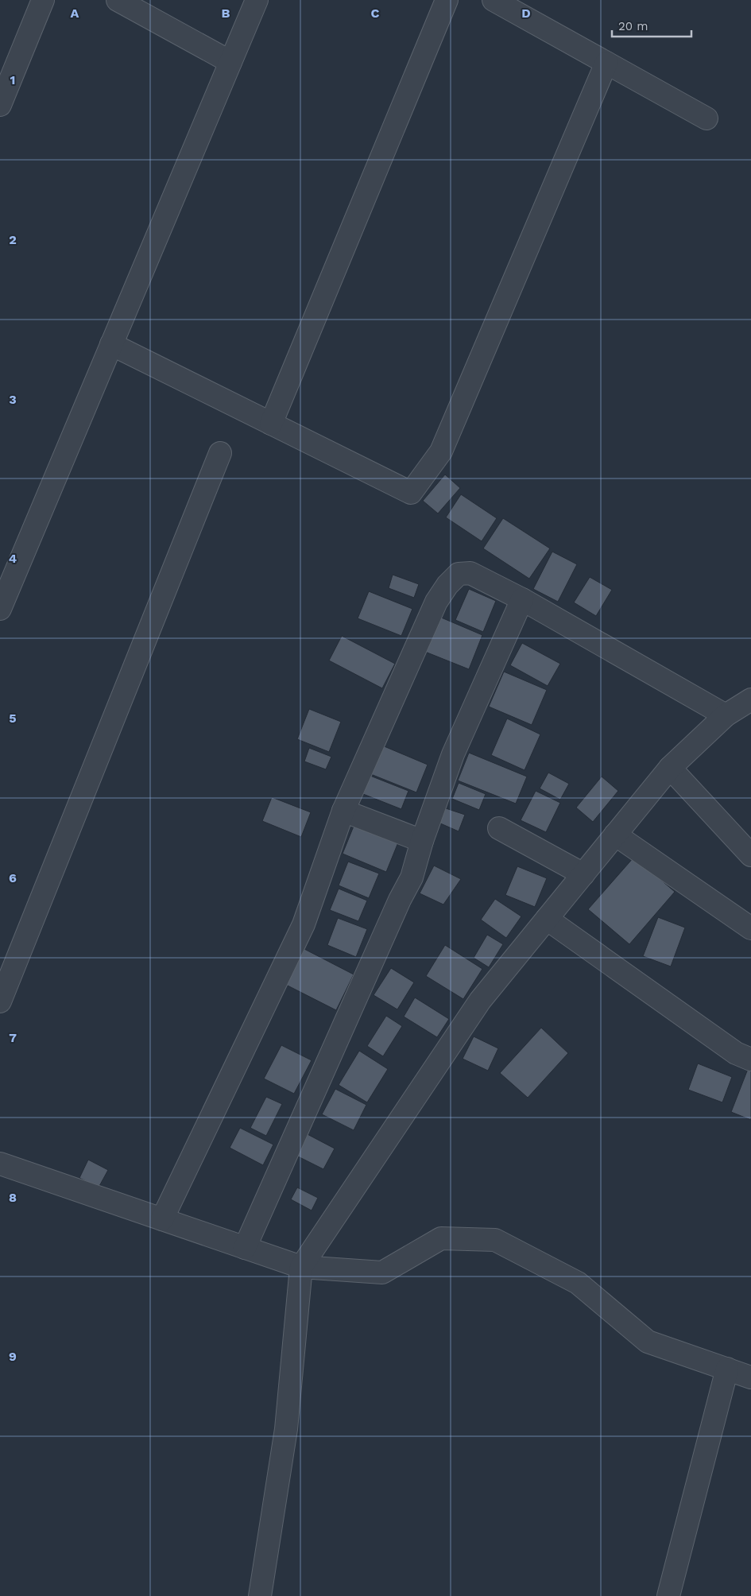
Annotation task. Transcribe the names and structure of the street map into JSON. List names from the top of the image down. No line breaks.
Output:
{"scale_bar":"20 m","grid":{"columns":["A","B","C","D"],"rows":["1","2","3","4","5","6","7","8","9"]}}
